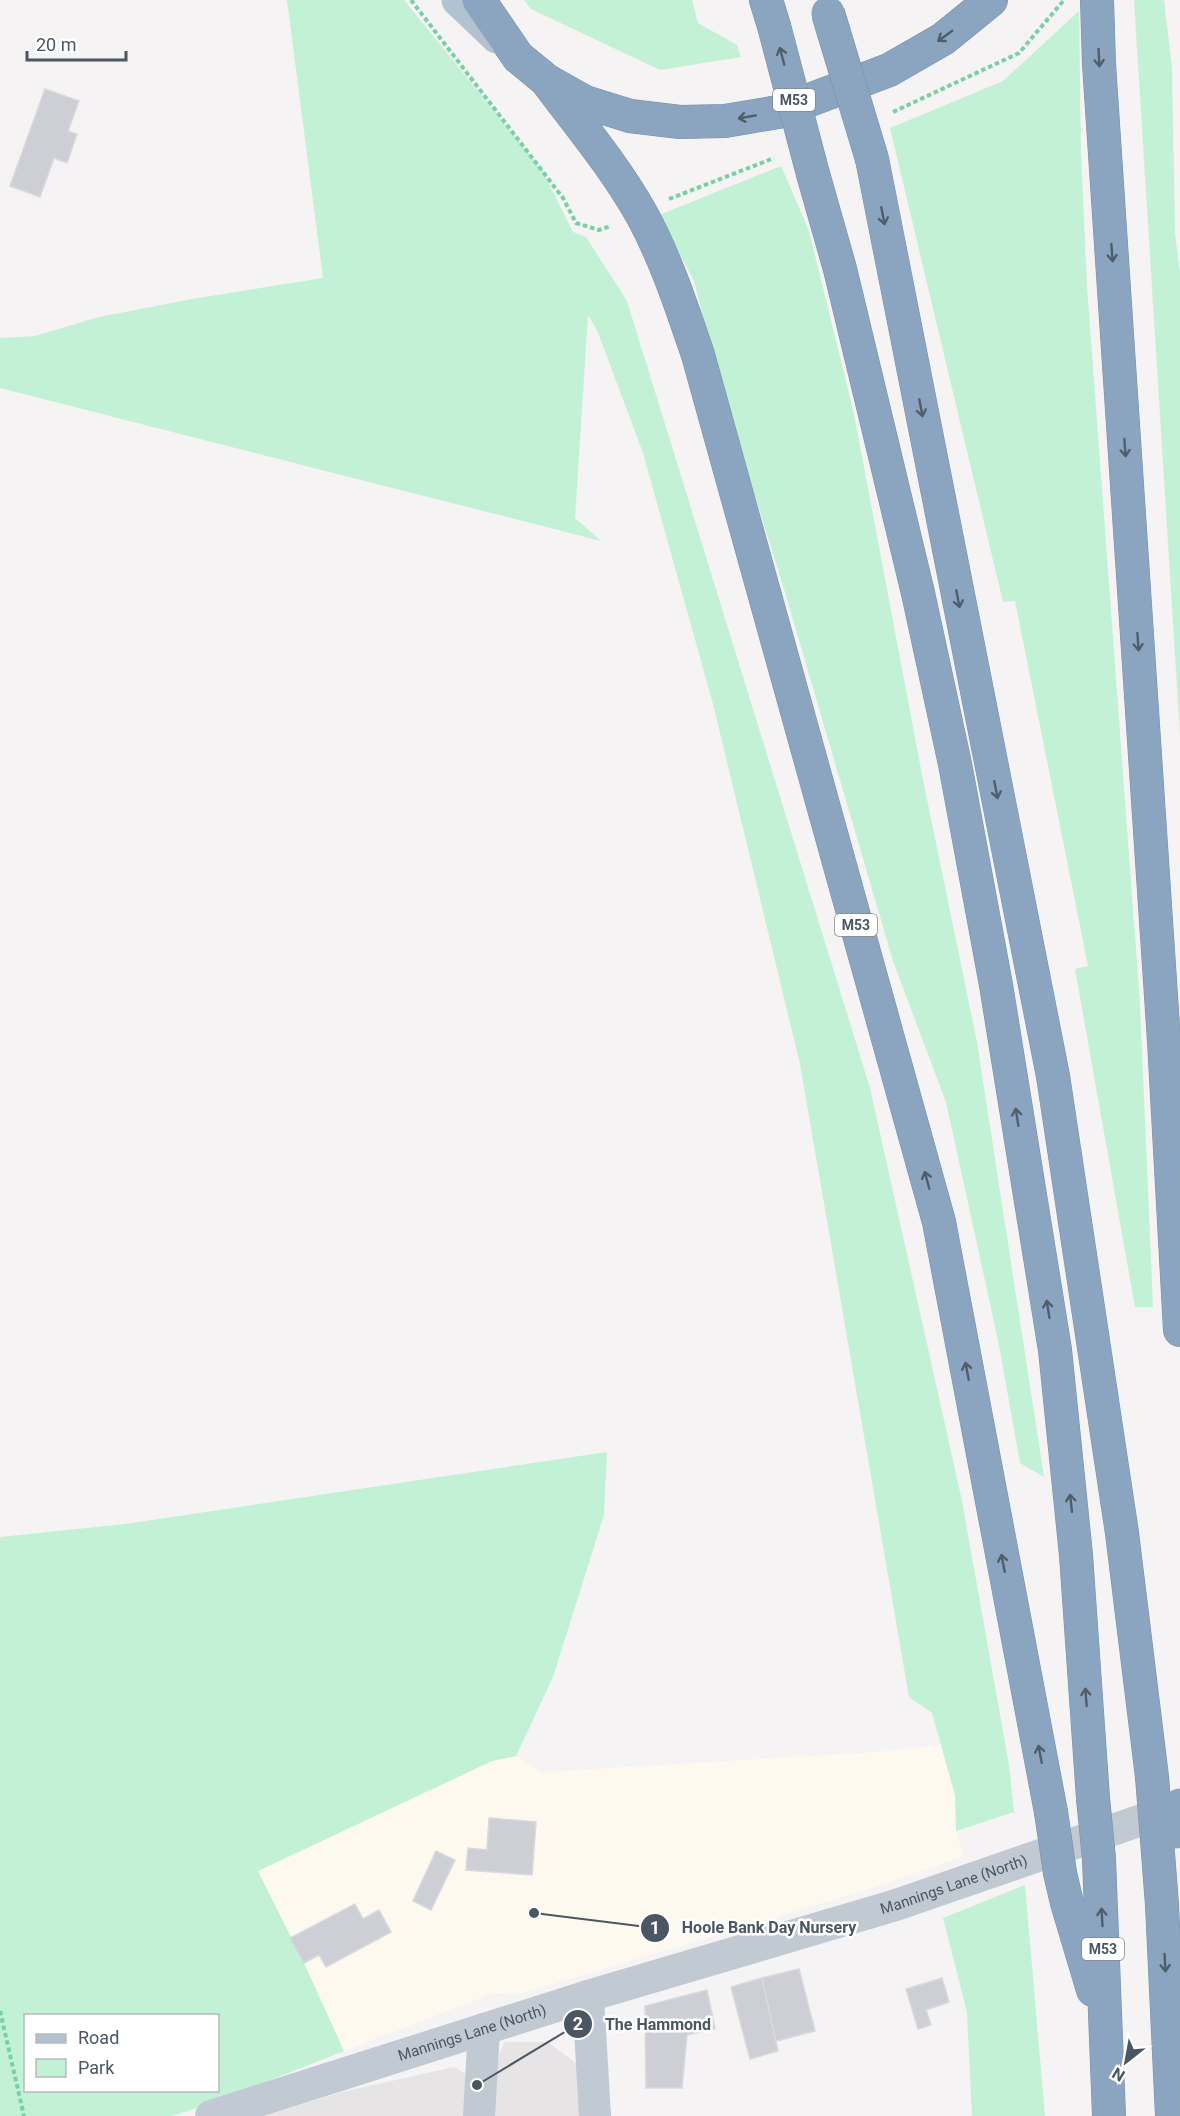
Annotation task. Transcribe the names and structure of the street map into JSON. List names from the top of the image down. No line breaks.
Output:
{"streets":{"highway":["M53"],"street":["Mannings Lane (North)"]},"places":["Hoole Bank Day Nursery","The Hammond"],"legend":["Road","Park"],"scale_bar":"20 m","north":"bottom left"}
